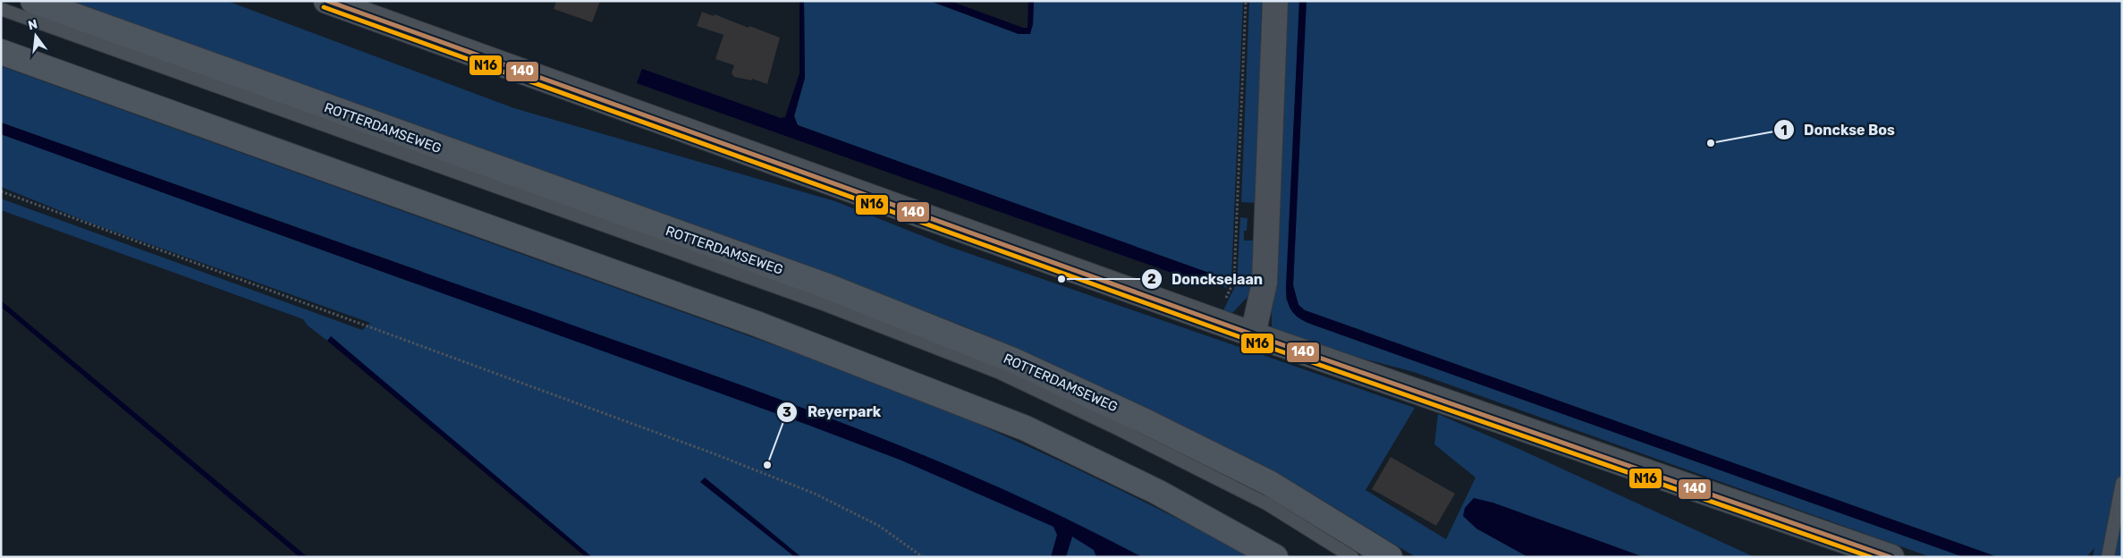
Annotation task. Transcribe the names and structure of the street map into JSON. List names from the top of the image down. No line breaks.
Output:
{"streets":{"main road":["ROTTERDAMSEWEG"]},"places":["Donckse Bos","Donckselaan","Reyerpark"],"lines":["transit line 140","transit line N16"],"north":"top"}
